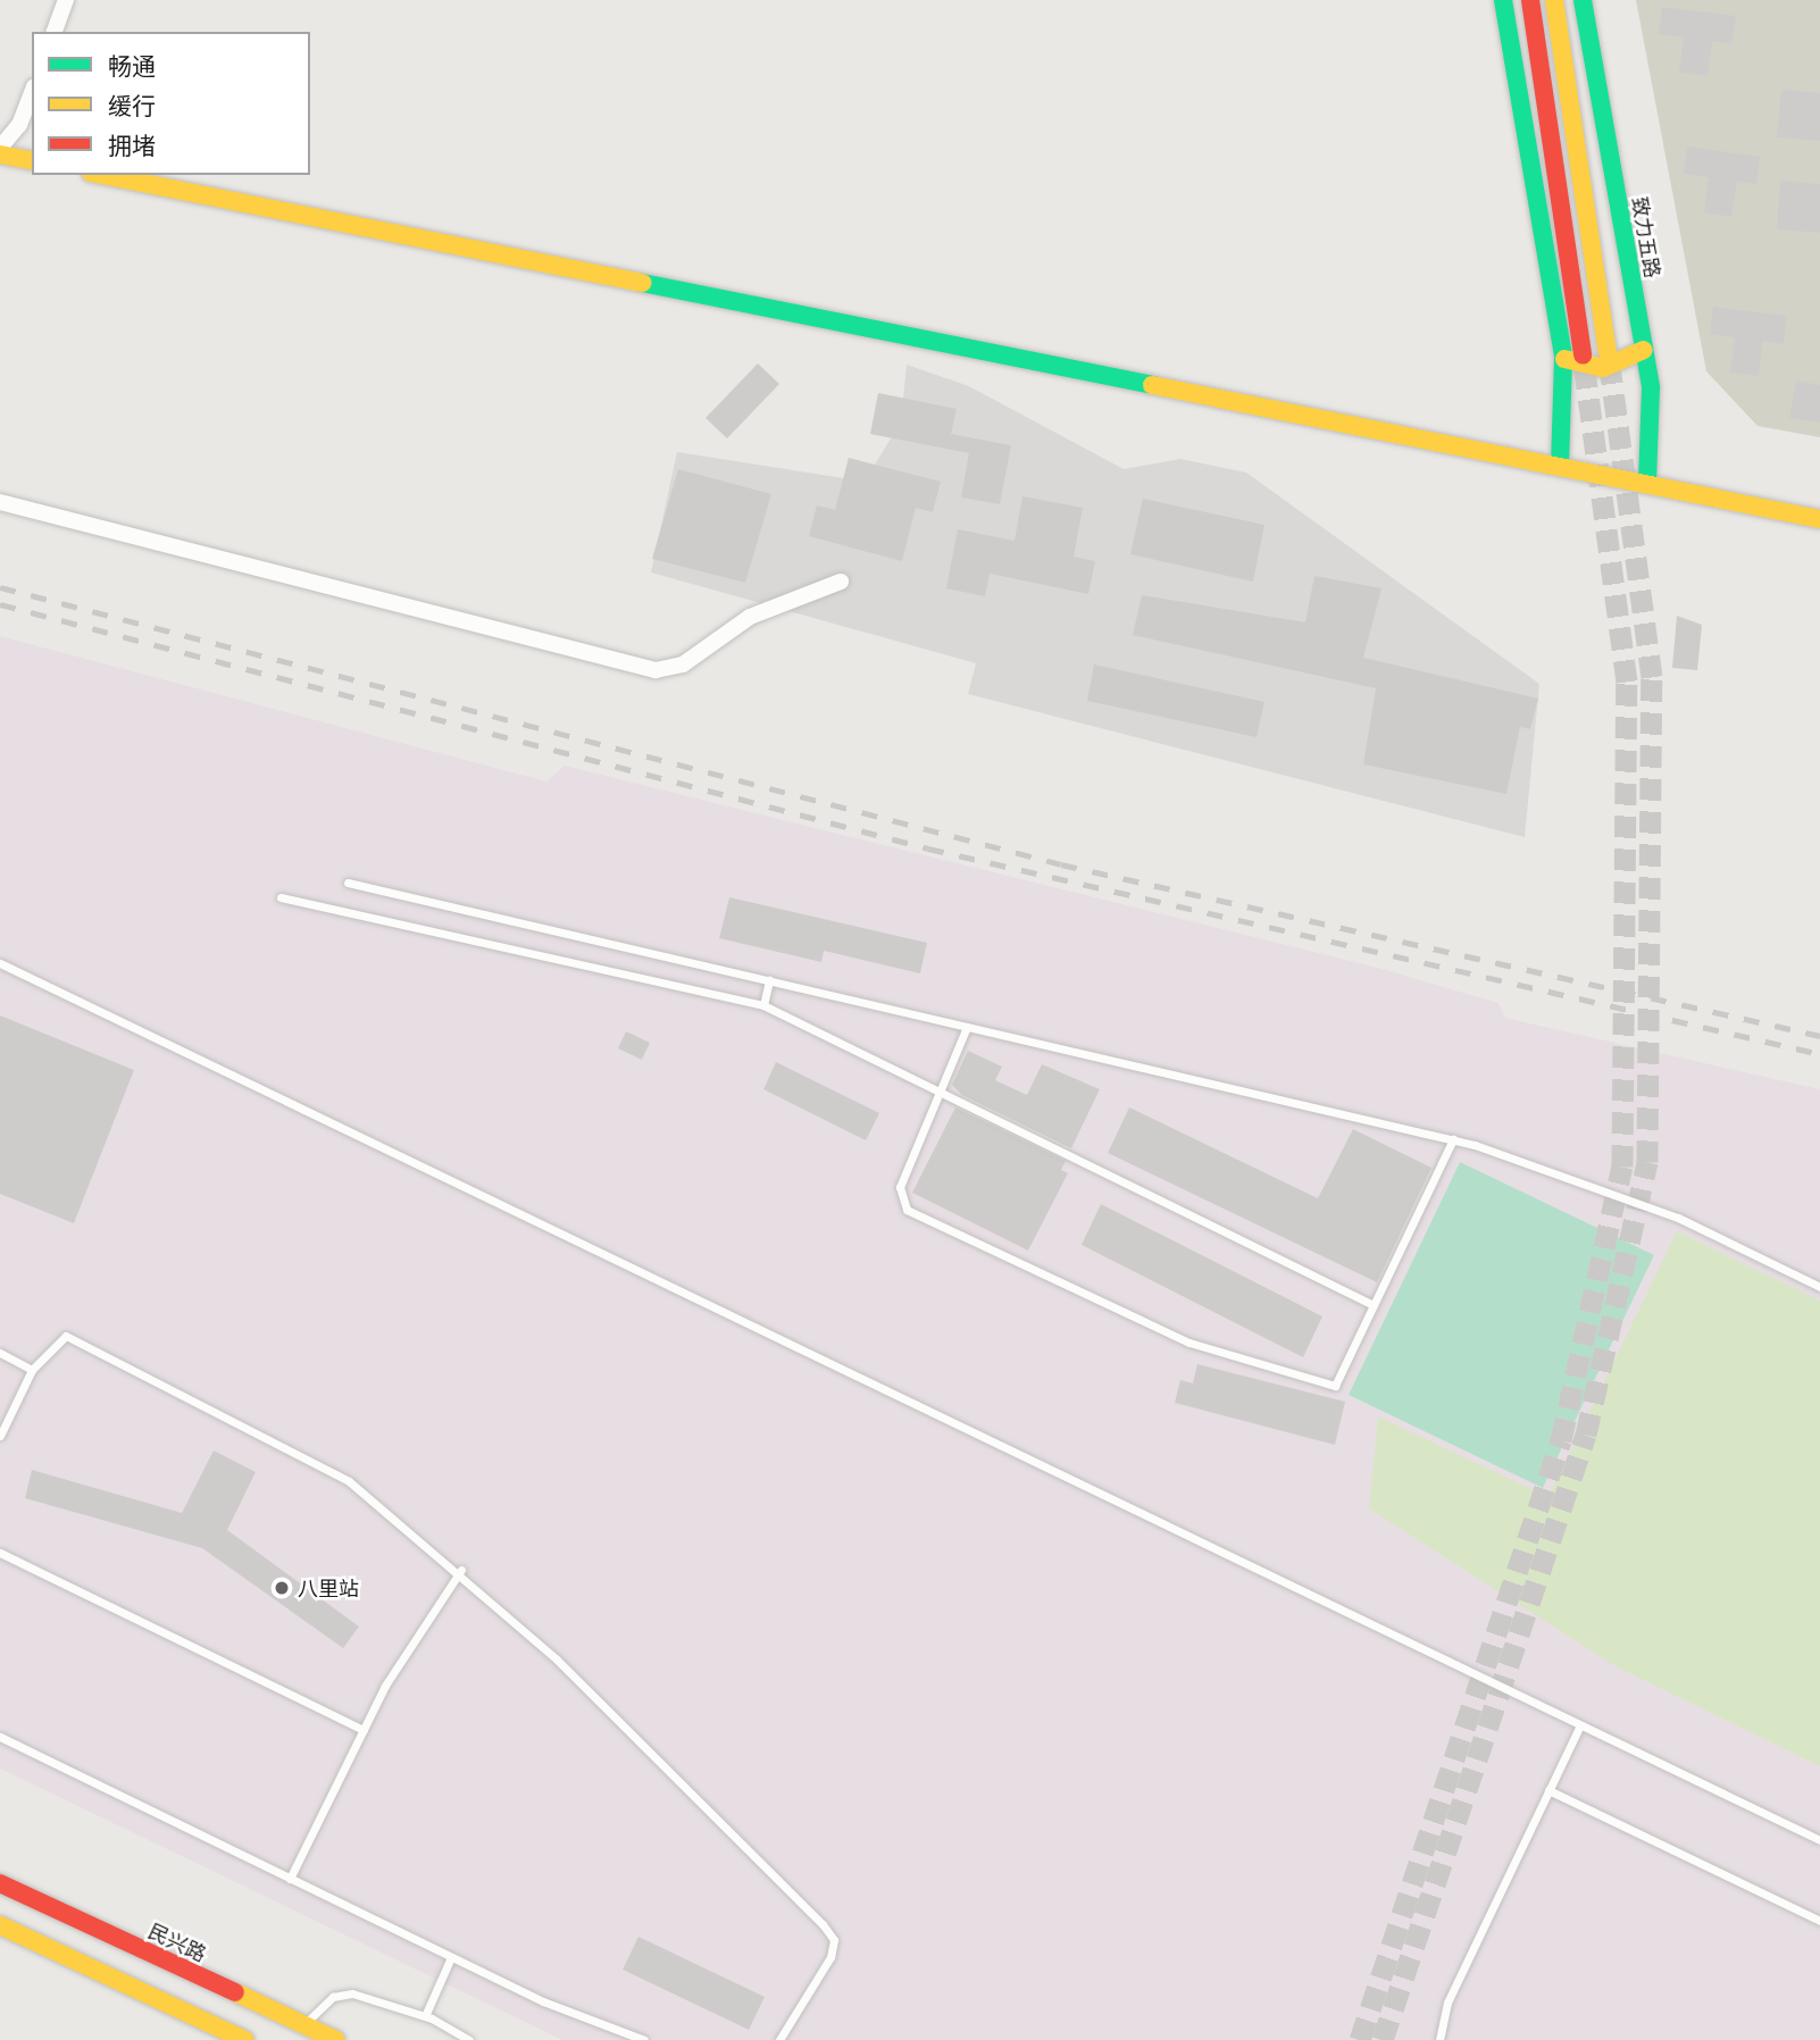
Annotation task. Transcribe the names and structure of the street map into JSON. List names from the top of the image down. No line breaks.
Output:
{"streets":{"street":["致力五路","民兴路"]},"places":["八里站"],"legend":["畅通","缓行","拥堵"]}
